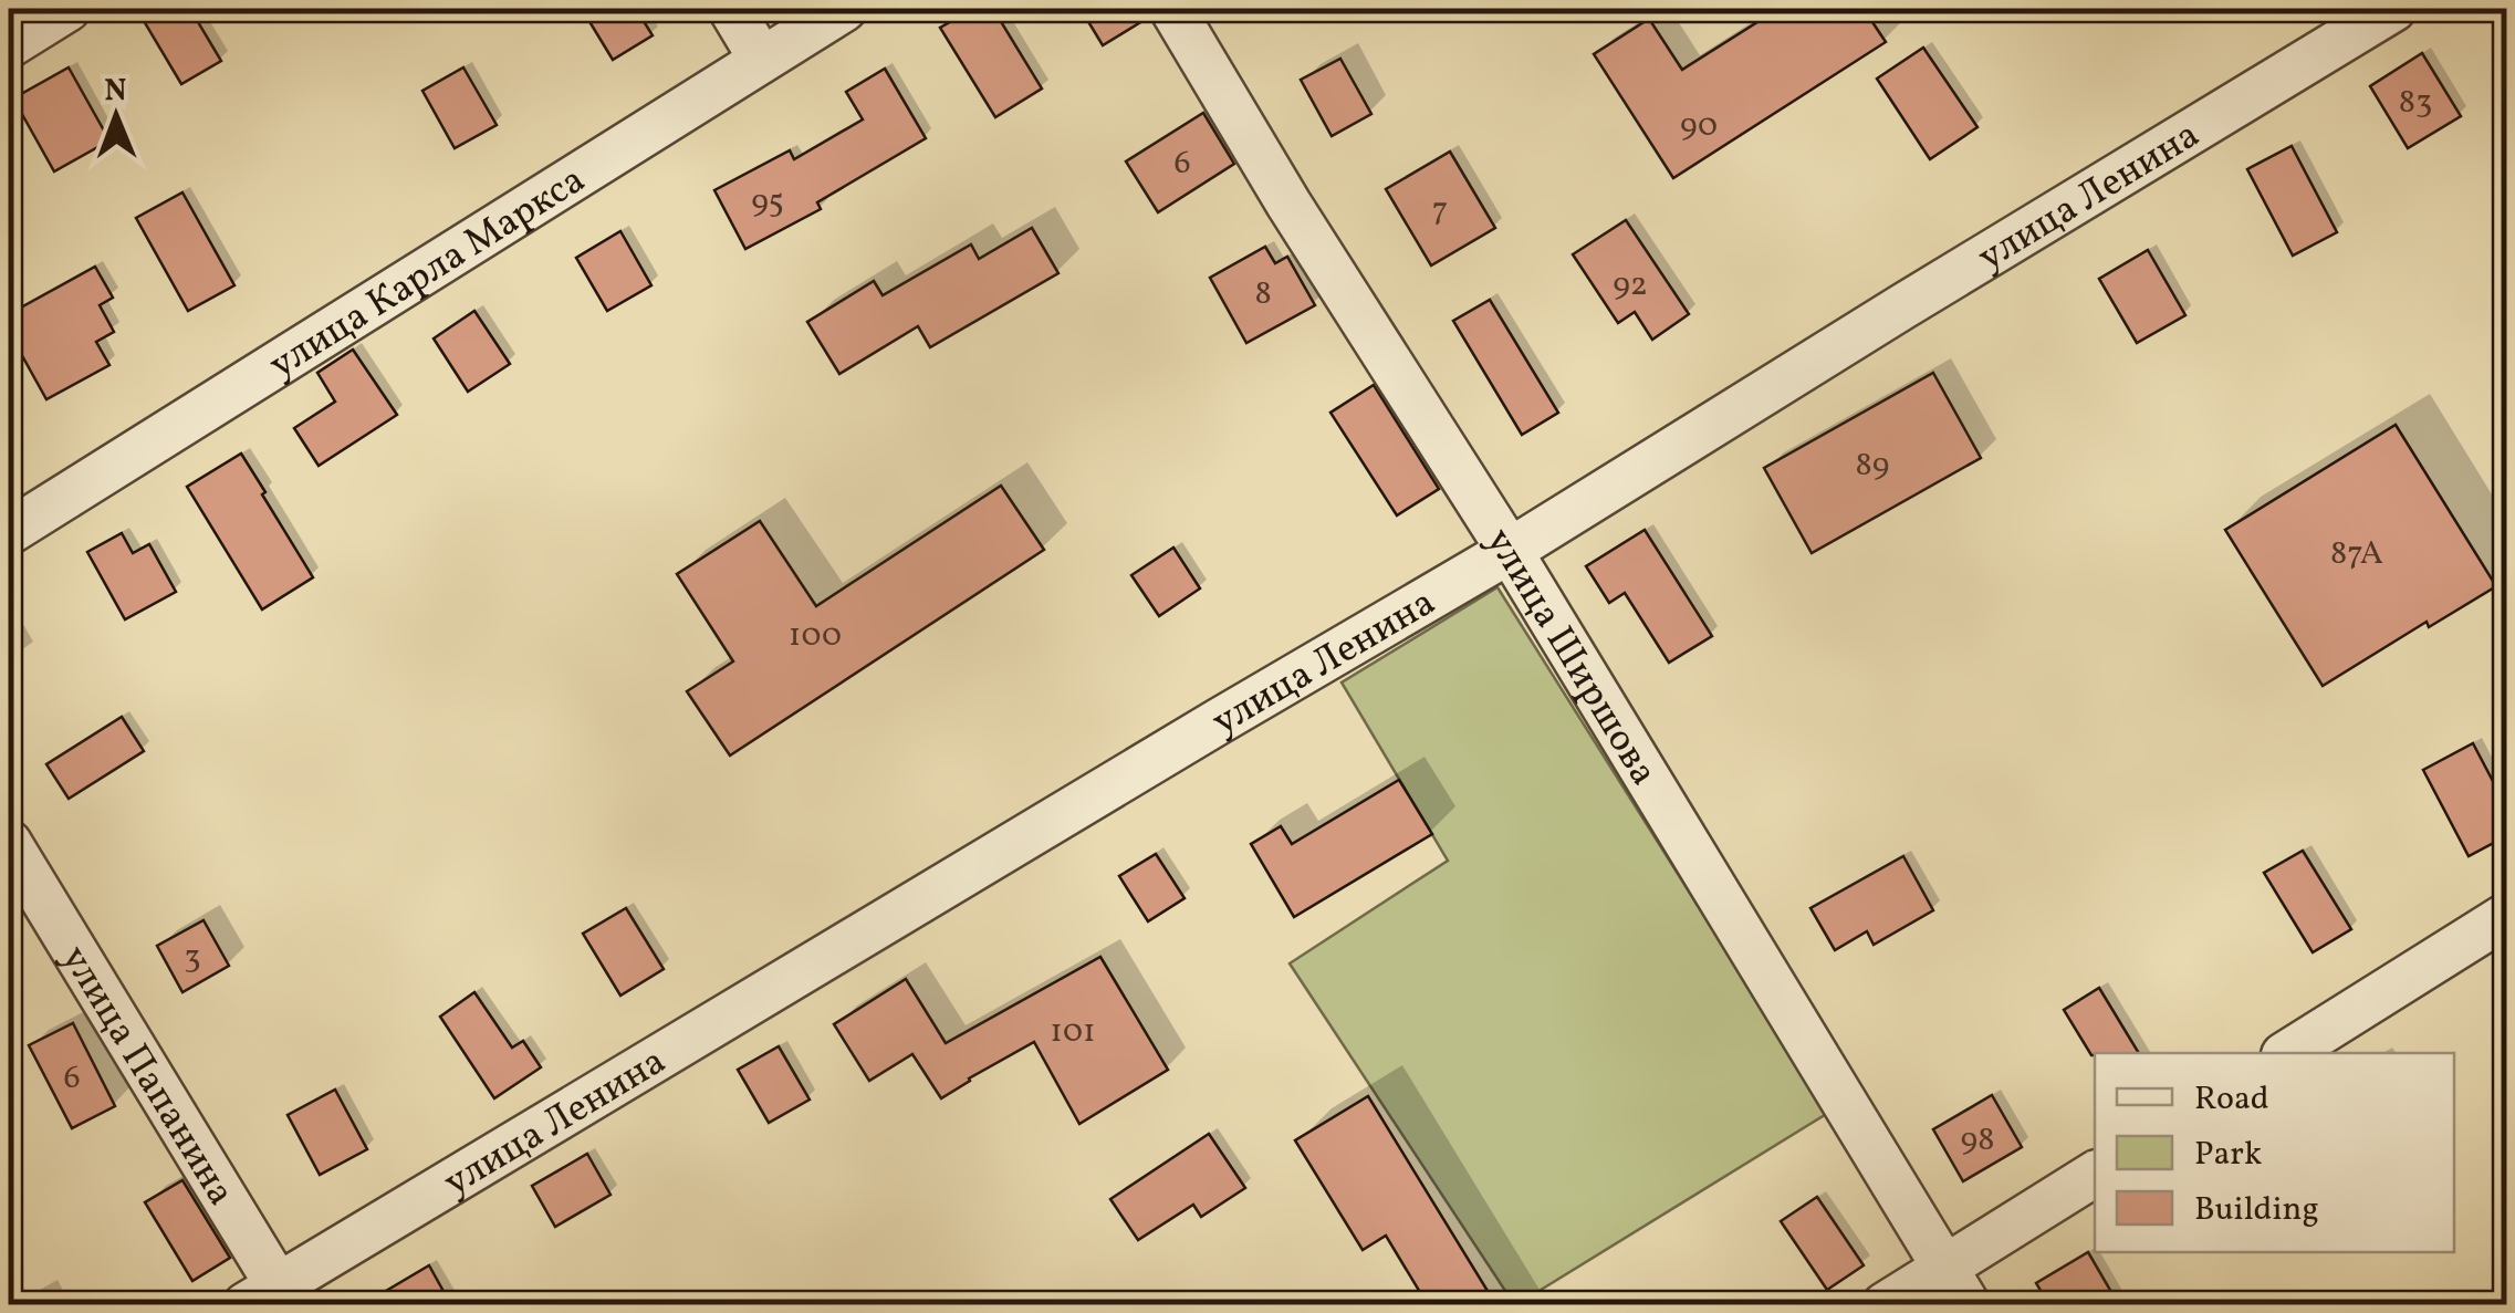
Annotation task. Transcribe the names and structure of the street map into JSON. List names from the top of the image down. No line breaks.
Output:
{"streets":{"street":["улица Ленина","улица Карла Маркса","улица Ширшова","улица Папанина"]},"crossings":[["улица Ленина","улица Ширшова"],["улица Ленина","улица Папанина"]],"house_numbers":["83","90","6","95","7","92","8","89","87А","100","3","101","6","98"],"legend":["Road","Park","Building"],"north":"top"}
